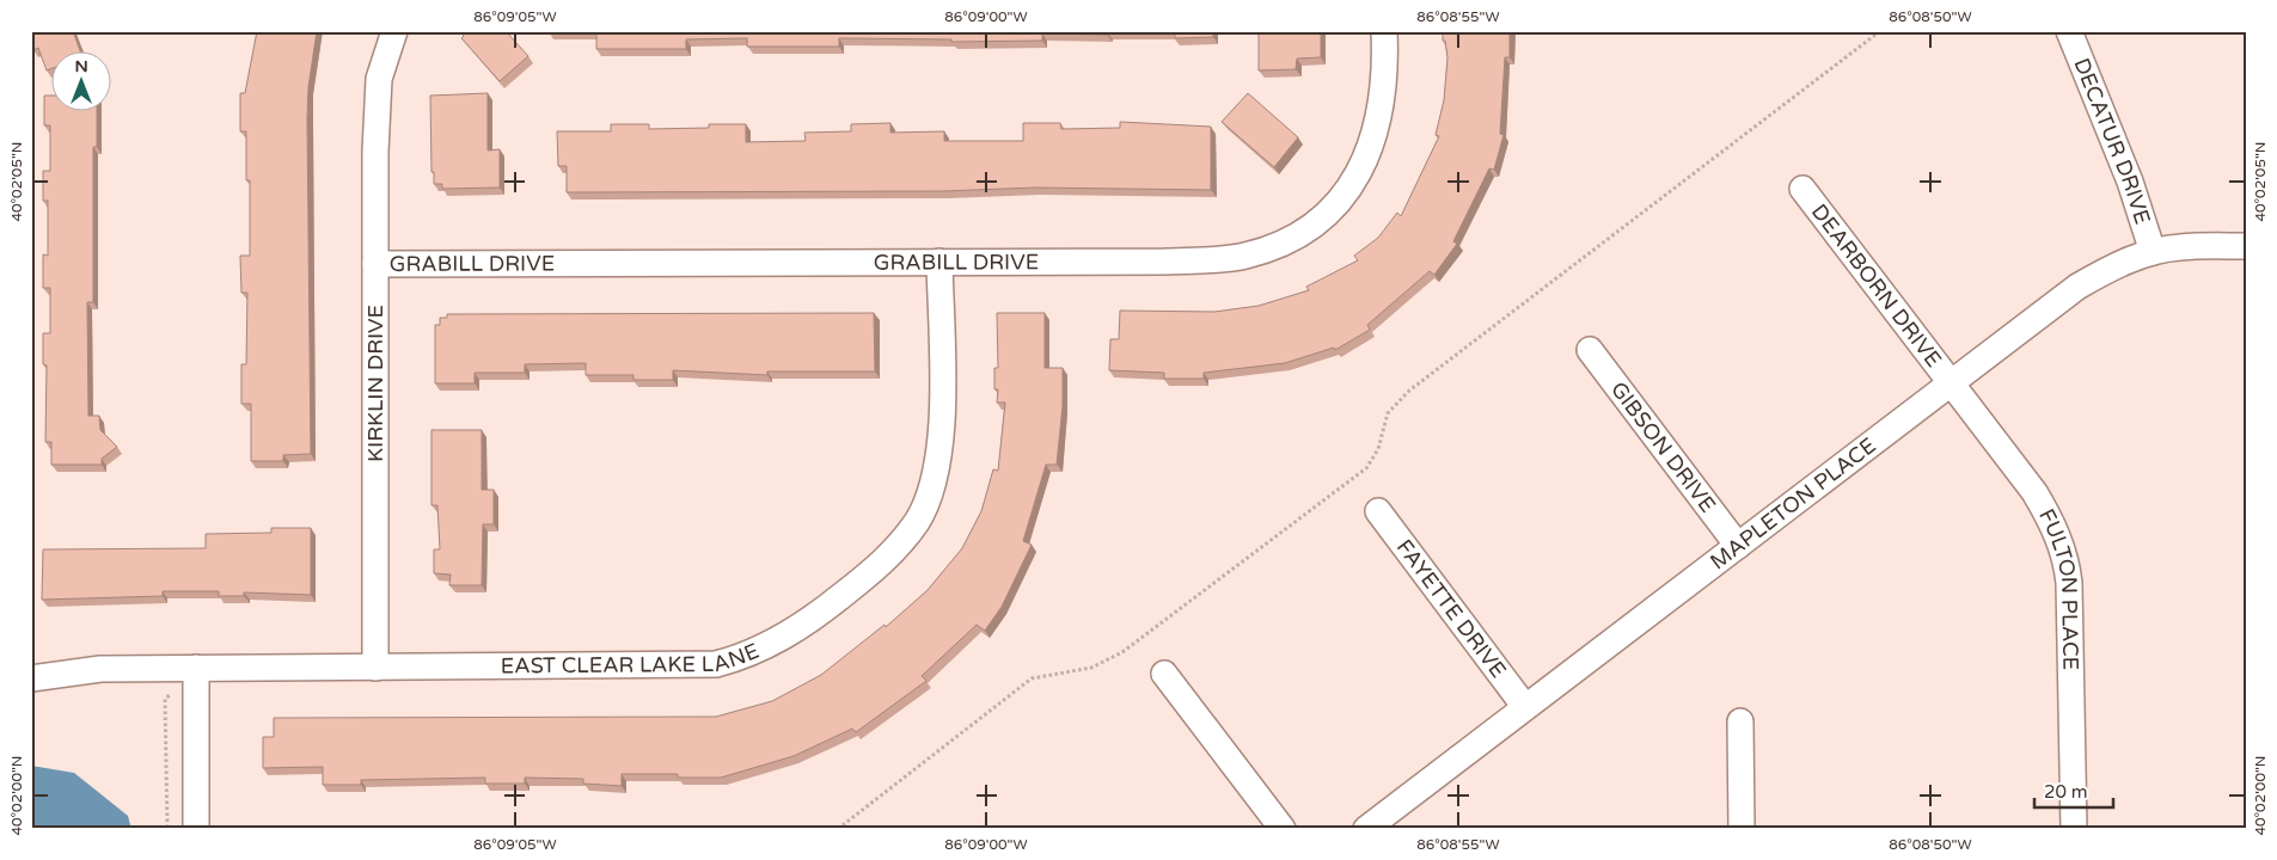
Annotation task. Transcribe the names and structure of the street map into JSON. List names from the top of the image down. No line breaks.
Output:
{"streets":{"street":["DECATUR DRIVE","GRABILL DRIVE","DEARBORN DRIVE","KIRKLIN DRIVE","GIBSON DRIVE","MAPLETON PLACE","FULTON PLACE","FAYETTE DRIVE","EAST CLEAR LAKE LANE"]},"crossings":[["DECATUR DRIVE","MAPLETON PLACE"],["GRABILL DRIVE","KIRKLIN DRIVE"],["GRABILL DRIVE","EAST CLEAR LAKE LANE"],["DEARBORN DRIVE","MAPLETON PLACE"],["DEARBORN DRIVE","FULTON PLACE"],["KIRKLIN DRIVE","EAST CLEAR LAKE LANE"],["GIBSON DRIVE","MAPLETON PLACE"],["MAPLETON PLACE","FULTON PLACE"],["MAPLETON PLACE","FAYETTE DRIVE"]],"scale_bar":"20 m","north":"top","coordinates":["86°09'05\"W","86°09'00\"W","86°08'55\"W","86°08'50\"W","40°02'05\"N","40°02'00\"N"]}
